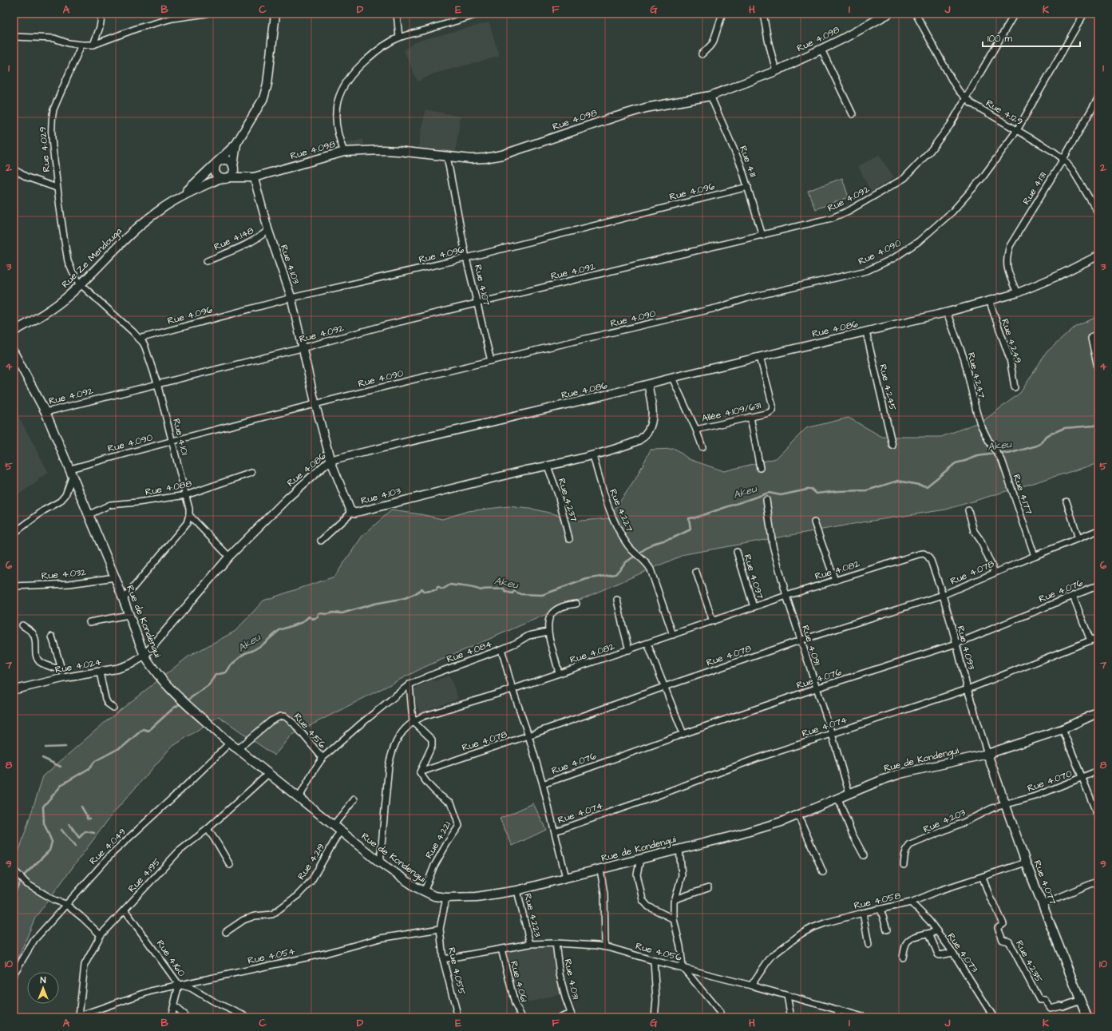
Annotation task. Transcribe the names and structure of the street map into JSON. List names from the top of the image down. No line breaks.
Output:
{"streets":{"main road":["Rue 4.098","Rue Ze Mendouga","Rue de Kondengui","Rue 4.077"],"street":["Rue 4.129","Rue 4.029","Rue 4.111","Rue 4.131","Rue 4.096","Rue 4.092","Rue 4.148","Rue 4.090","Rue 4.103","Rue 4.107","Rue 4.086","Rue 4.249","Rue 4.247","Rue 4.245","Allée 4.109/631","Rue 4.101","Rue 4.088","Rue 4.177","Rue 4.237","Rue 4.227","Rue 4.082","Rue 4.078","Rue 4.032","Rue 4.097","Rue 4.076","Rue 4.091","Rue 4.093","Rue 4.084","Rue 4.024","Rue 4.074","Rue 4.156","Rue 4.070","Rue 4.203","Rue 4.221","Rue 4.049","Rue 4.219","Rue 4.195","Rue 4.058","Rue 4.223","Rue 4.056","Rue 4.073","Rue 4.054","Rue 4.160","Rue 4.235","Rue 4.055","Rue 4.031","Rue 4.061"]},"crossings":[["Rue 4.098","Rue 4.111"],["Rue 4.098","Rue Ze Mendouga"],["Rue 4.098","Rue 4.103"],["Rue 4.098","Rue 4.107"],["Rue 4.129","Rue 4.131"],["Rue 4.129","Rue 4.092"],["Rue 4.129","Rue 4.090"],["Rue 4.029","Rue Ze Mendouga"],["Rue 4.029","Rue 4.101"],["Rue 4.111","Rue 4.096"],["Rue 4.111","Rue 4.092"],["Rue 4.131","Rue 4.086"],["Rue 4.096","Rue 4.103"],["Rue 4.096","Rue 4.107"],["Rue 4.096","Rue 4.101"],["Rue 4.092","Rue 4.103"],["Rue 4.092","Rue 4.107"],["Rue 4.092","Rue 4.101"],["Rue 4.092","Rue de Kondengui"],["Rue 4.148","Rue 4.103"],["Rue 4.090","Rue 4.103"],["Rue 4.090","Rue 4.107"],["Rue 4.090","Rue 4.101"],["Rue 4.090","Rue de Kondengui"],["Rue Ze Mendouga","Rue 4.101"],["Rue 4.103","Rue 4.086"],["Rue 4.103","Rue 4.237"],["Rue 4.103","Rue 4.227"],["Rue 4.086","Rue 4.249"],["Rue 4.086","Rue 4.247"],["Rue 4.086","Rue 4.245"],["Rue 4.086","Allée 4.109/631"],["Rue 4.086","Rue de Kondengui"],["Rue 4.086","Rue 4.024"],["Rue 4.247","Rue 4.177"],["Rue 4.101","Rue 4.088"],["Rue 4.088","Rue de Kondengui"],["Rue 4.177","Rue 4.078"],["Rue 4.227","Rue 4.082"],["Rue 4.082","Rue 4.097"],["Rue 4.082","Rue de Kondengui"],["Rue 4.082","Rue 4.091"],["Rue 4.082","Rue 4.093"],["Rue 4.082","Rue 4.084"],["Rue 4.078","Rue 4.091"],["Rue 4.078","Rue 4.093"],["Rue 4.078","Rue 4.084"],["Rue 4.078","Rue 4.221"],["Rue 4.032","Rue de Kondengui"],["Rue 4.076","Rue 4.091"],["Rue 4.076","Rue 4.093"],["Rue 4.076","Rue 4.084"],["Rue de Kondengui","Rue 4.091"],["Rue de Kondengui","Rue 4.093"],["Rue de Kondengui","Rue 4.084"],["Rue de Kondengui","Rue 4.024"],["Rue de Kondengui","Rue 4.156"],["Rue de Kondengui","Rue 4.221"],["Rue de Kondengui","Rue 4.049"],["Rue de Kondengui","Rue 4.219"],["Rue de Kondengui","Rue 4.195"],["Rue de Kondengui","Rue 4.077"],["Rue de Kondengui","Rue 4.223"],["Rue 4.091","Rue 4.074"],["Rue 4.093","Rue 4.074"],["Rue 4.093","Rue 4.077"],["Rue 4.084","Rue 4.074"],["Rue 4.084","Rue 4.156"],["Rue 4.070","Rue 4.203"],["Rue 4.070","Rue 4.077"],["Rue 4.203","Rue 4.077"],["Rue 4.195","Rue 4.054"],["Rue 4.195","Rue 4.160"],["Rue 4.077","Rue 4.058"],["Rue 4.077","Rue 4.235"],["Rue 4.058","Rue 4.056"],["Rue 4.058","Rue 4.073"],["Rue 4.058","Rue 4.235"],["Rue 4.223","Rue 4.056"],["Rue 4.056","Rue 4.055"],["Rue 4.056","Rue 4.031"],["Rue 4.056","Rue 4.061"],["Rue 4.054","Rue 4.160"],["Rue 4.054","Rue 4.055"]],"water":["Akeu"],"scale_bar":"100 m","north":"top","grid":{"columns":["A","B","C","D","E","F","G","H","I","J","K"],"rows":["1","2","3","4","5","6","7","8","9","10"]}}
